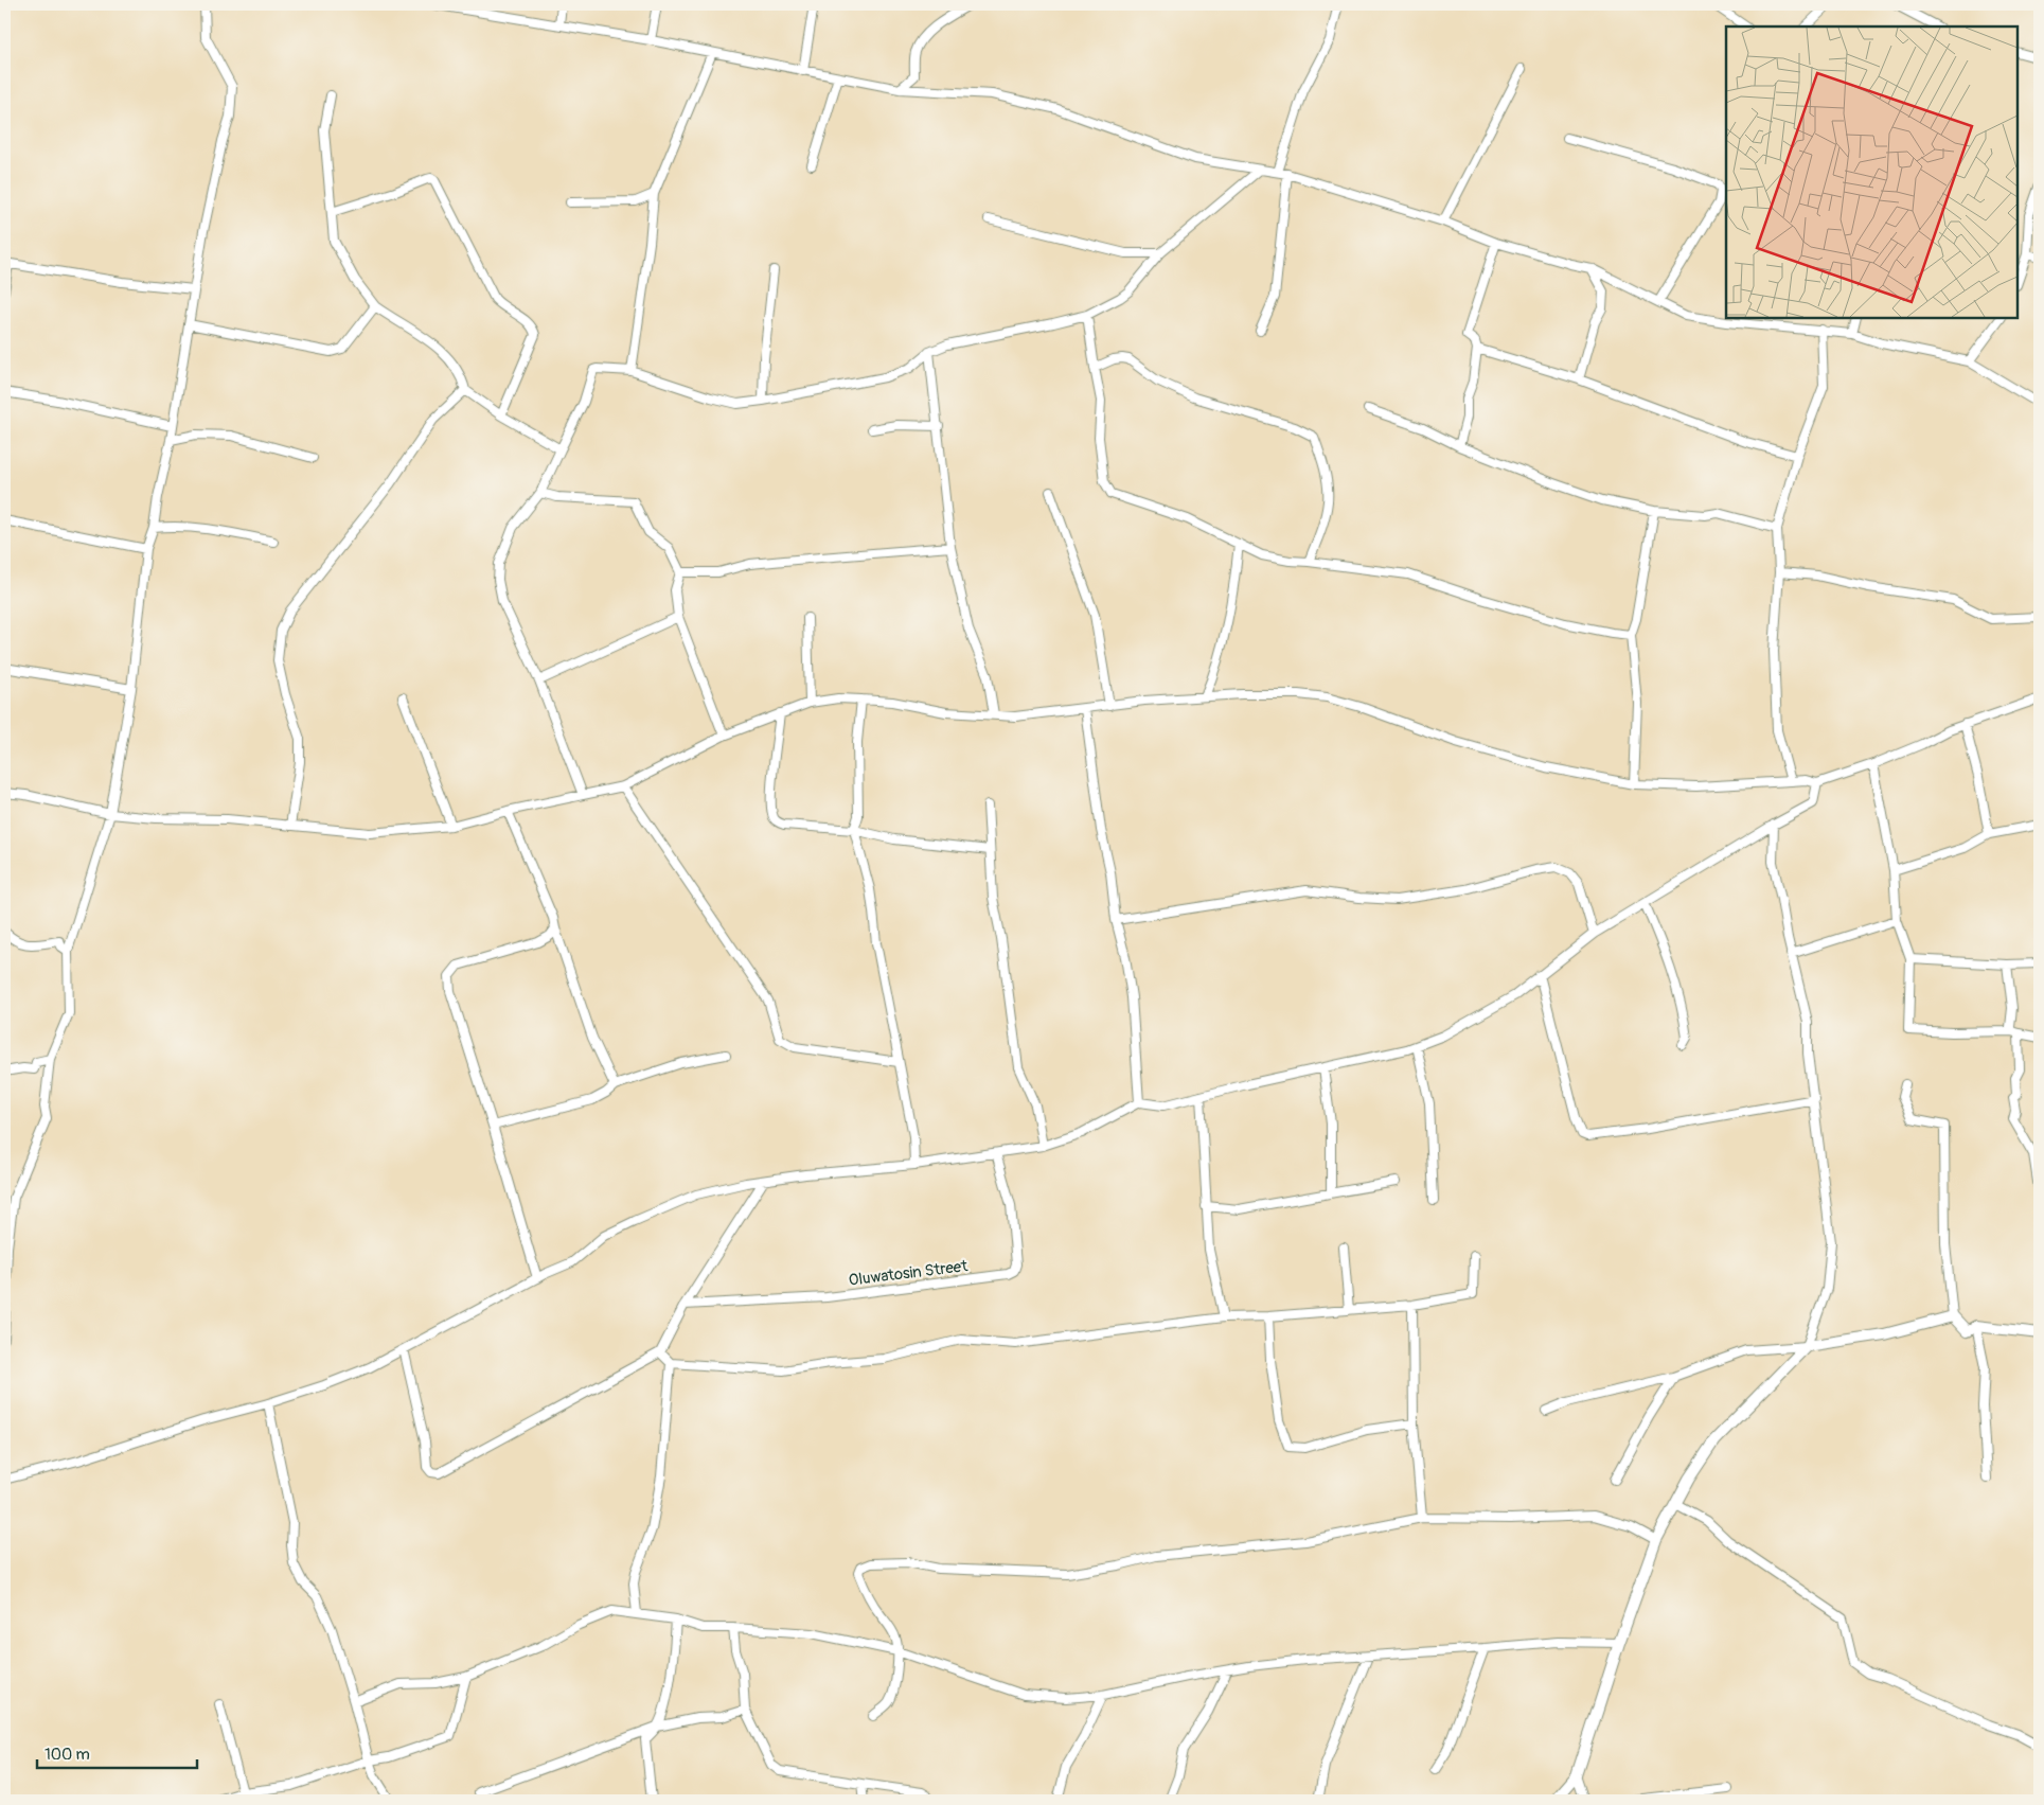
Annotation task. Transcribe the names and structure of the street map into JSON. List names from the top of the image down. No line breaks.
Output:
{"streets":{"street":["Oluwatosin Street"]},"scale_bar":"100 m"}
